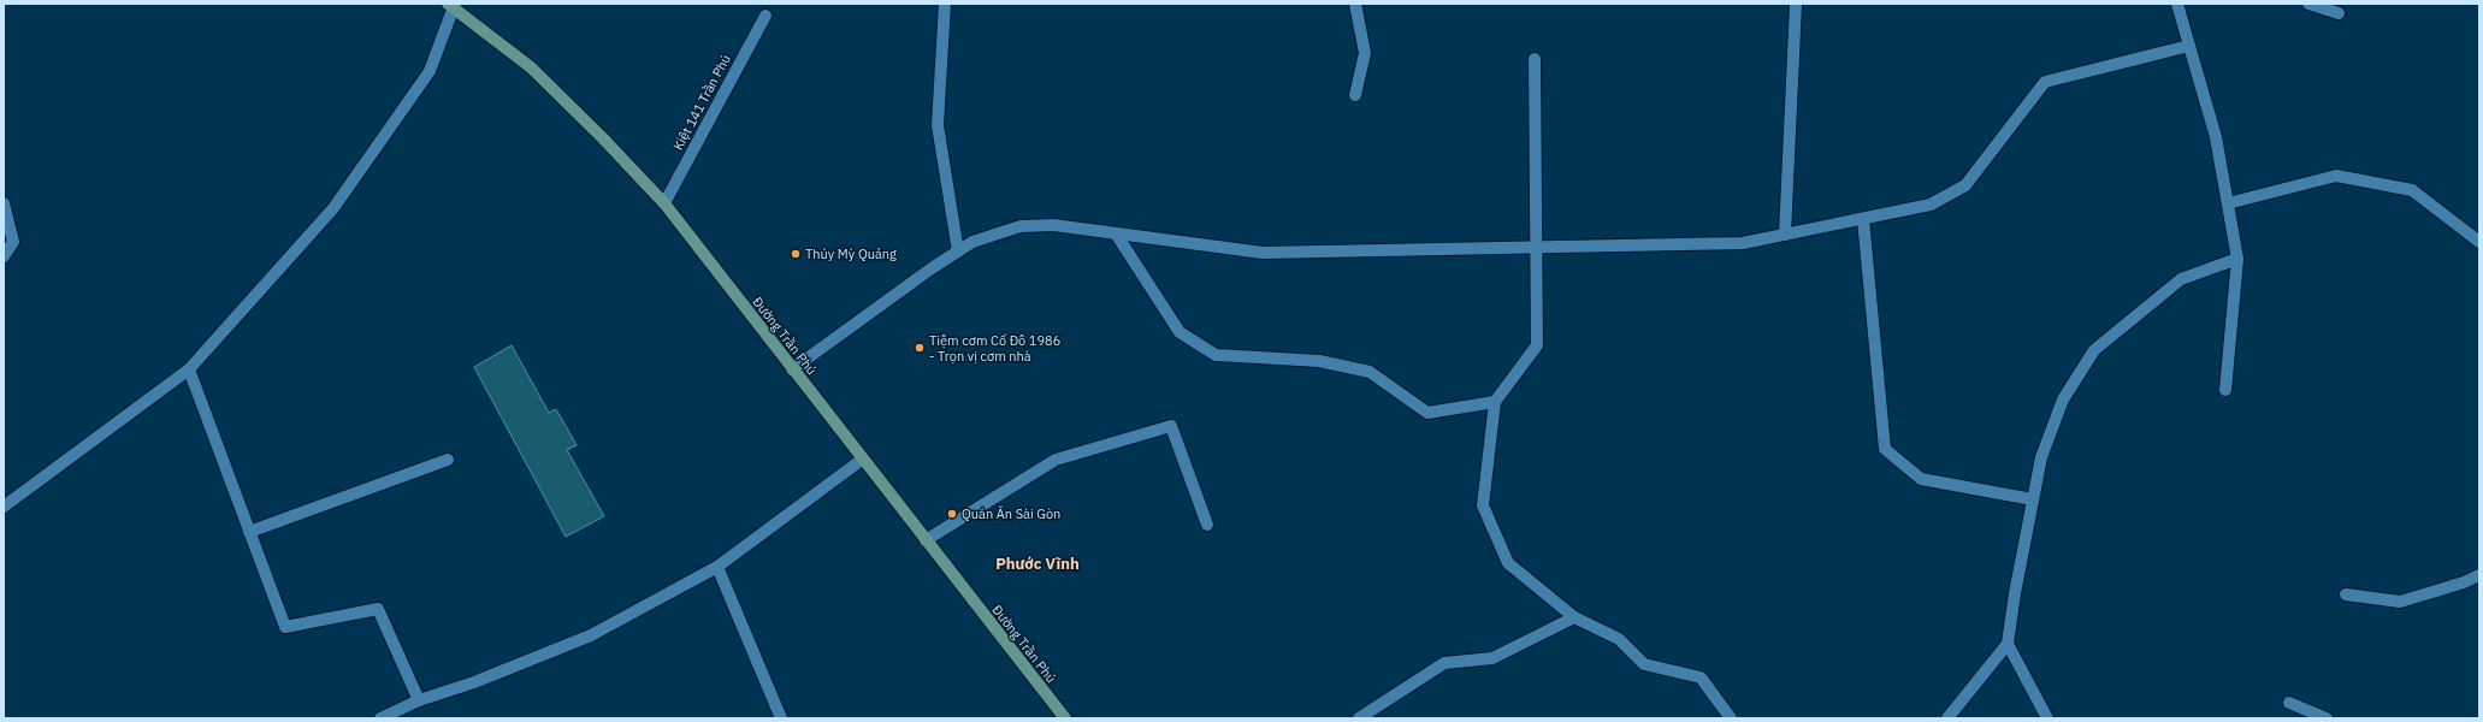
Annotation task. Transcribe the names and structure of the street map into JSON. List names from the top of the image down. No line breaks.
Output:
{"streets":{"street":["Kiệt 141 Trần Phú","Đường Trần Phú"]},"crossings":[["Kiệt 141 Trần Phú","Đường Trần Phú"]],"districts":["Phước Vĩnh"],"places":["Thúy Mỳ Quảng","Tiệm cơm Cố Đô 1986 - Trọn vị cơm nhà","Quán Ăn Sài Gòn"]}
